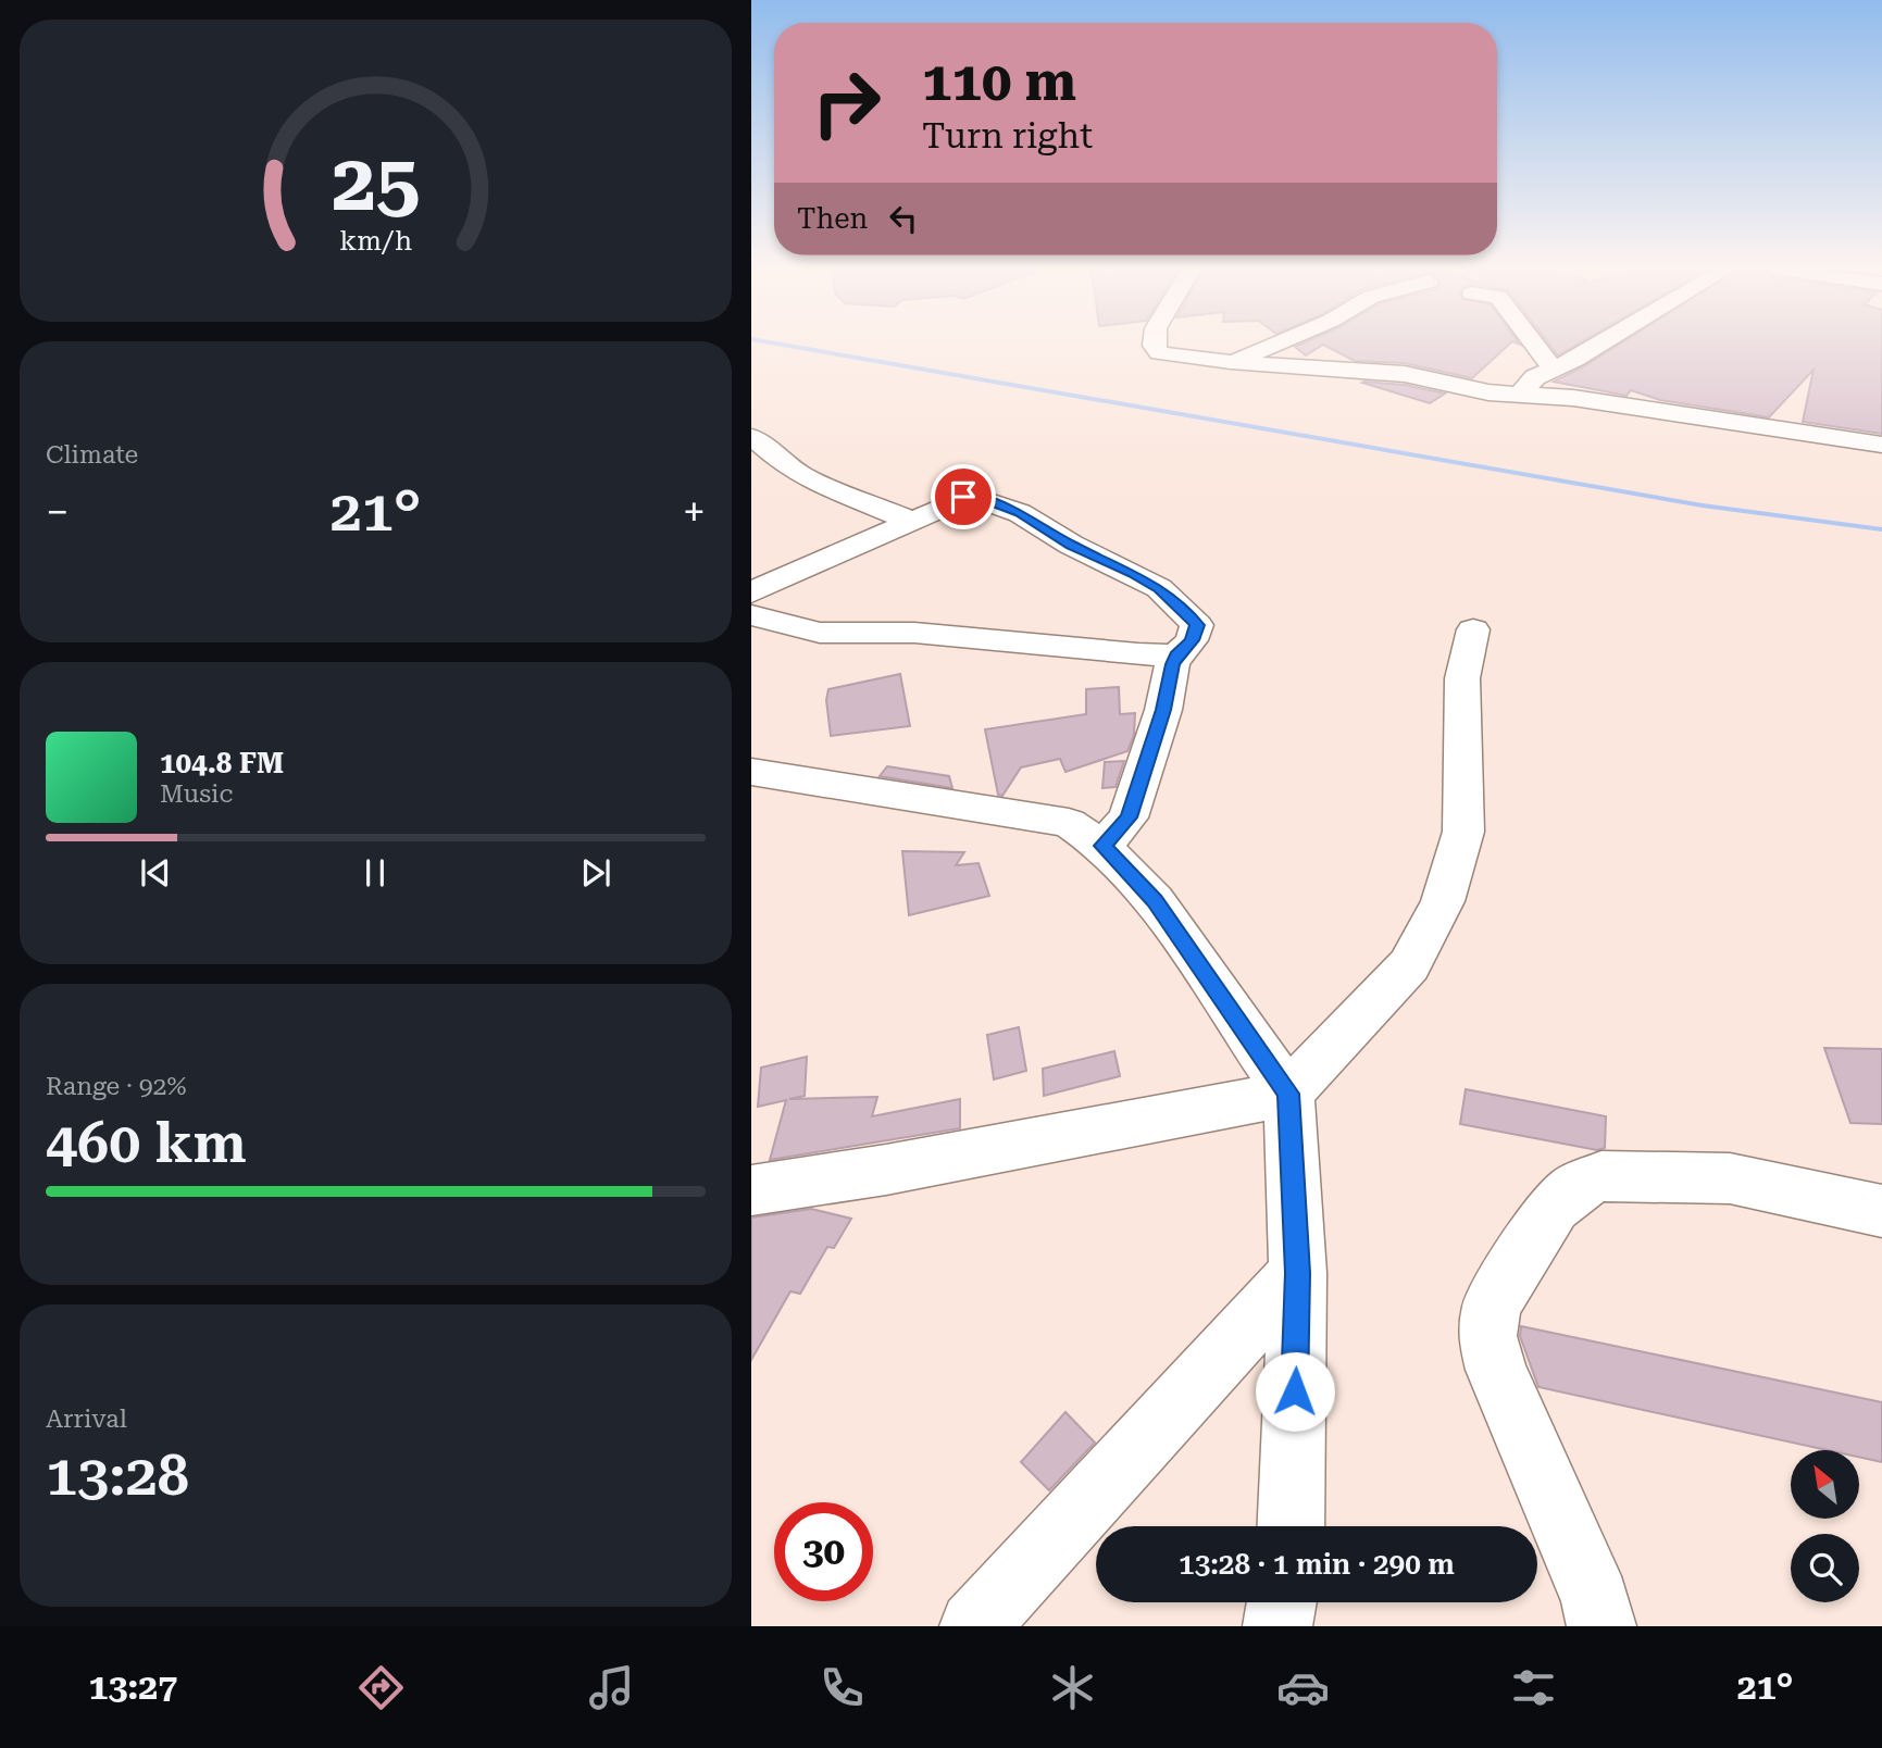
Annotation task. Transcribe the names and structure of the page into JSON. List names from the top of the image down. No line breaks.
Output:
{"north":"top left","page":{"turn":["110 m","Turn right"],"then":"Then","tile":["Climate",["Range · 92%","460 km"],["Arrival","13:28"]],"heat":["−","21°","+"],"song":["104.8 FM","Music"],"limit":"30","trip":"13:28 · 1 min · 290 m","tabs":["13:27","21°"],"gauge":["25","km/h"]}}
